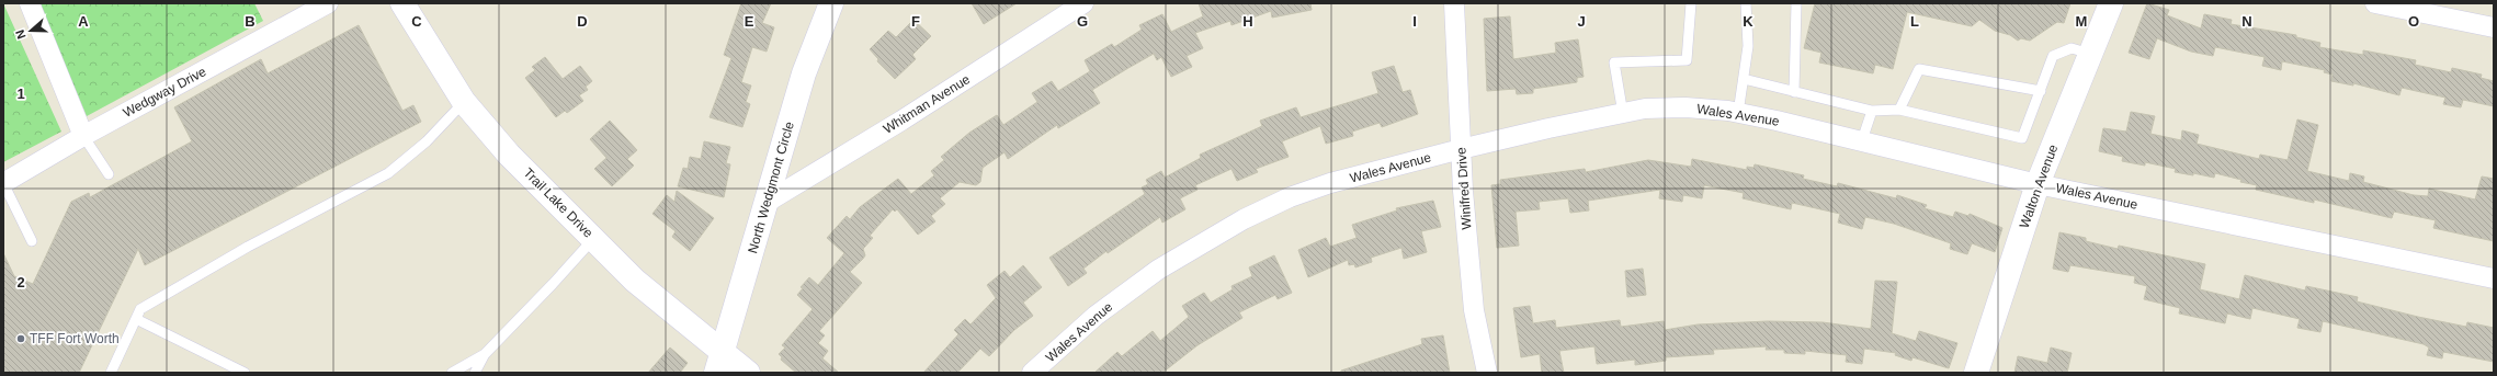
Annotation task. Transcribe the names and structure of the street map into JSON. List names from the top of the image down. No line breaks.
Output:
{"streets":{"street":["Wedgway Drive","Whitman Avenue","Wales Avenue","Walton Avenue","North Wedgmont Circle","Winifred Drive","Trail Lake Drive"]},"crossings":[["Whitman Avenue","North Wedgmont Circle"],["Wales Avenue","Walton Avenue"],["Wales Avenue","Winifred Drive"],["North Wedgmont Circle","Trail Lake Drive"]],"places":["TFF Fort Worth"],"north":"left","grid":{"columns":["A","B","C","D","E","F","G","H","I","J","K","L","M","N","O"],"rows":["1","2"]}}
